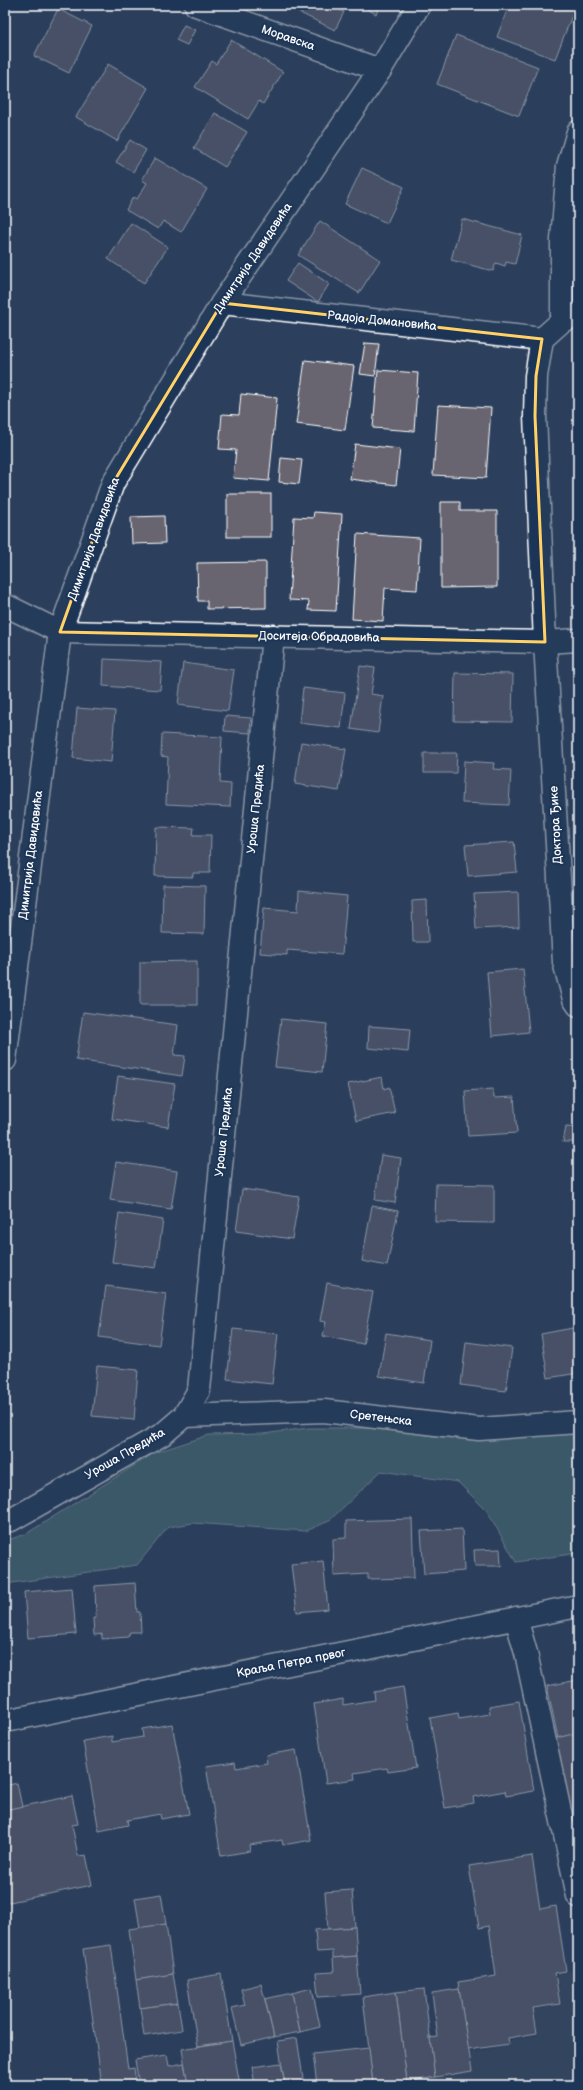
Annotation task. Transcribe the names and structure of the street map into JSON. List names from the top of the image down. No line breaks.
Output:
{"streets":{"street":["Моравска","Димитрија Давидовића","Радоја Домановића","Доситеја Обрадовића","Уроша Предића","Доктора Ђике","Сретењска","Краља Петра првог"]},"crossings":[["Моравска","Димитрија Давидовића"],["Димитрија Давидовића","Радоја Домановића"],["Димитрија Давидовића","Доситеја Обрадовића"],["Доситеја Обрадовића","Уроша Предића"],["Доситеја Обрадовића","Доктора Ђике"],["Уроша Предића","Сретењска"]]}
